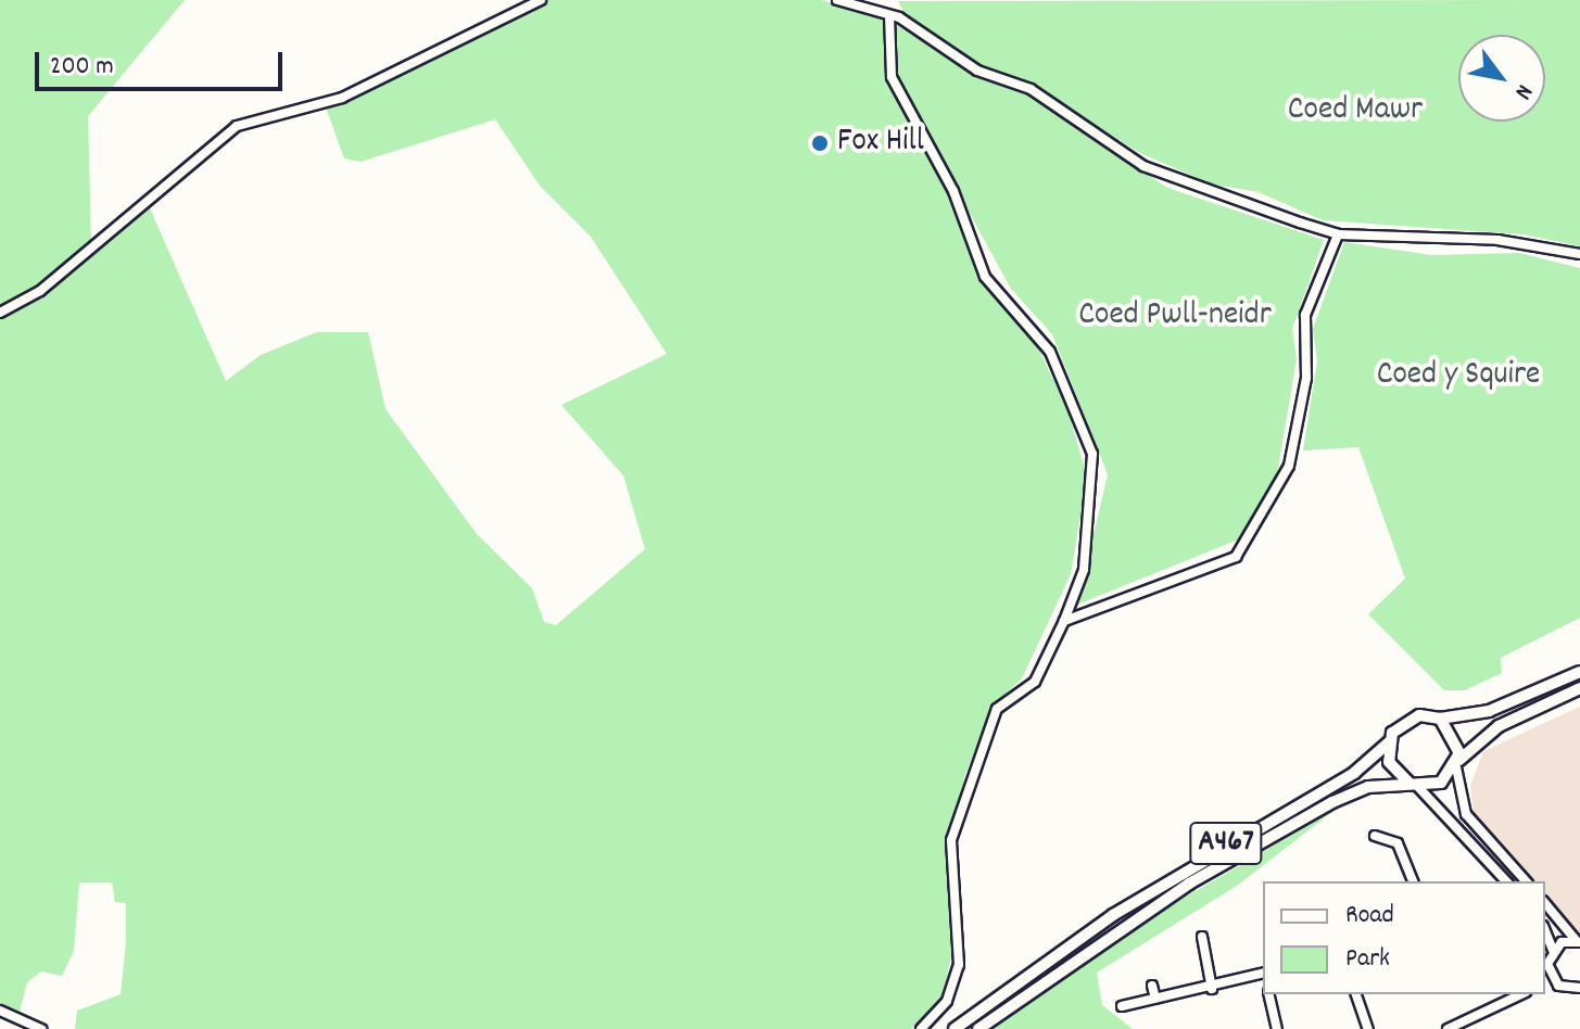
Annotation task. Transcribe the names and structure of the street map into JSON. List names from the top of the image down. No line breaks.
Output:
{"streets":{"main road":["A467"]},"parks":["Coed Mawr","Coed Pwll-neidr","Coed y Squire"],"places":["Fox Hill"],"legend":["Road","Park"],"scale_bar":"200 m","north":"bottom right"}
